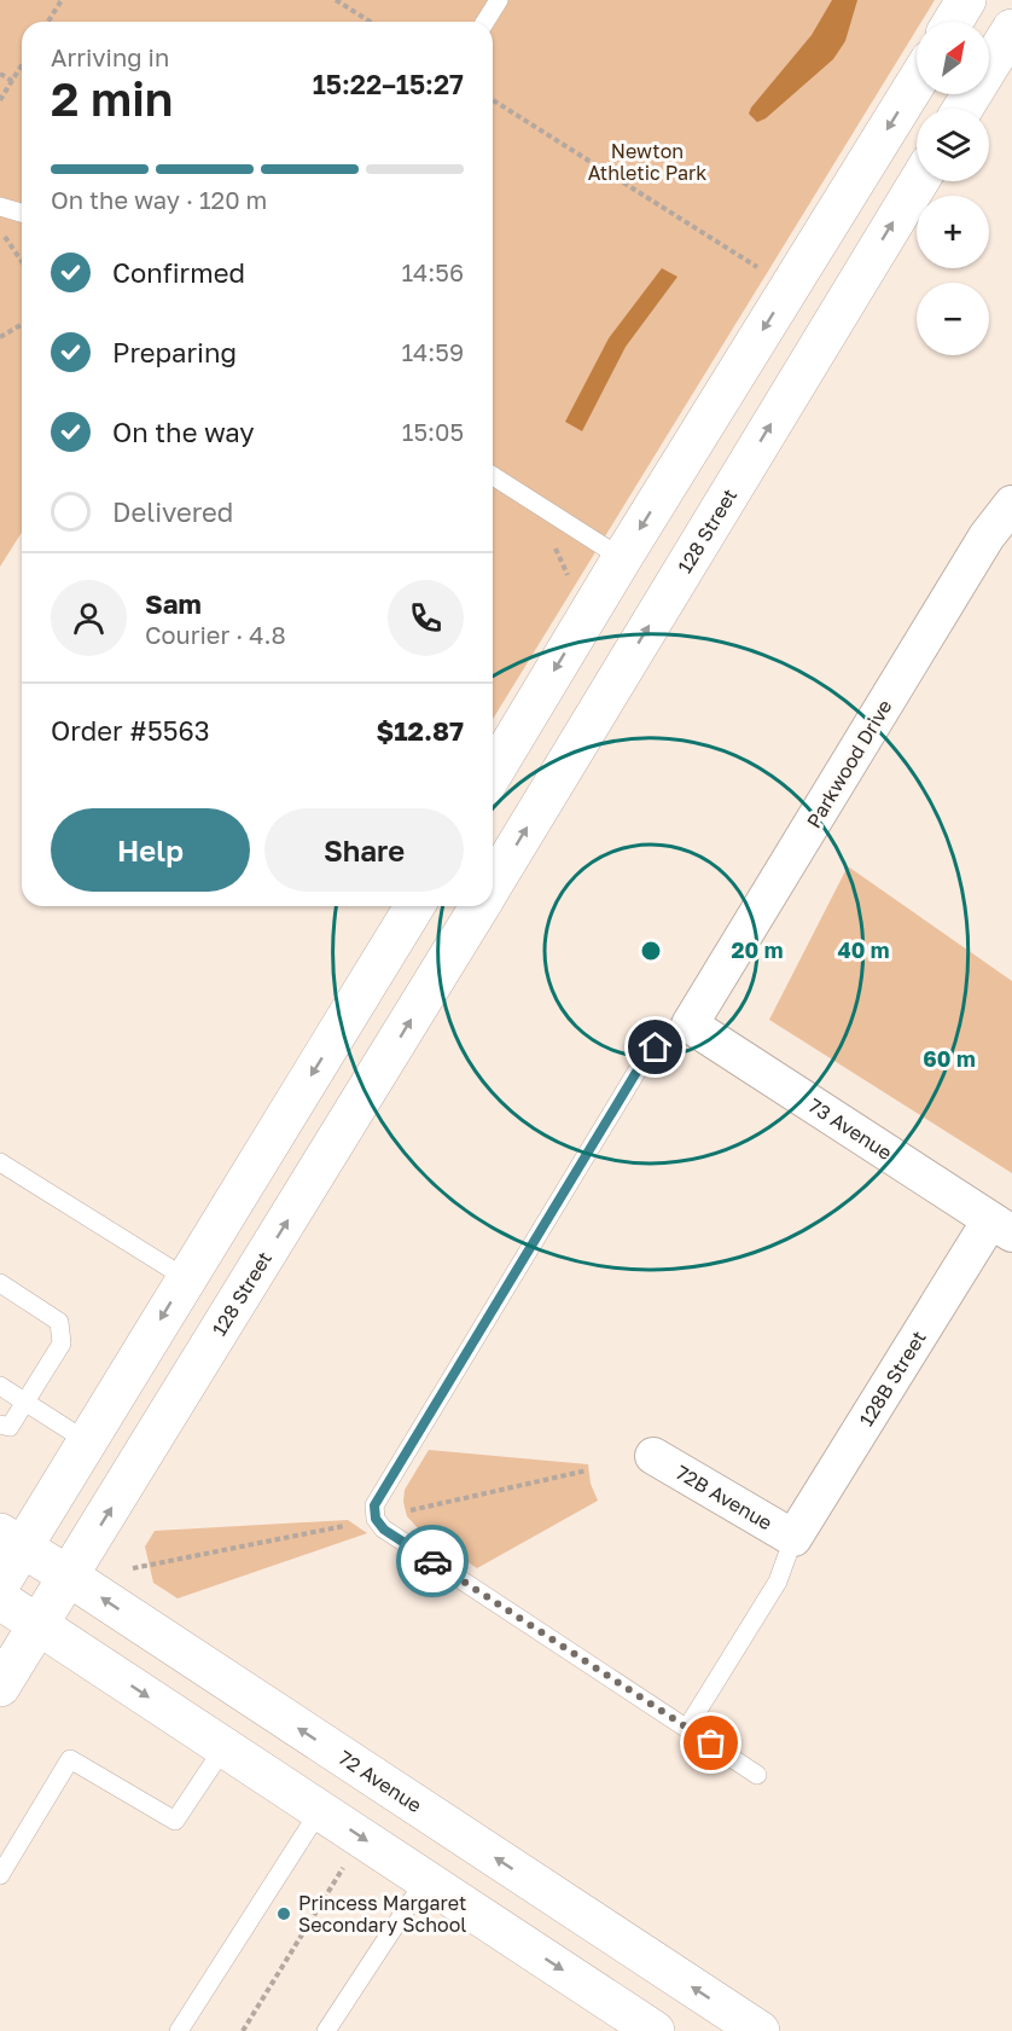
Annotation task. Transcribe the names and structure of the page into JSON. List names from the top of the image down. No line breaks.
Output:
{"streets":{"main road":["128 Street","72 Avenue"],"street":["Parkwood Drive","73 Avenue","128B Street","72B Avenue"]},"crossings":[["128 Street","72 Avenue"],["Parkwood Drive","73 Avenue"],["73 Avenue","128B Street"],["128B Street","72B Avenue"]],"parks":["Newton Athletic Park"],"places":["Princess Margaret Secondary School"],"north":"top right","page":{"map_buttons":["+","−"],"heading":["2 min","Arriving in","15:22–15:27"],"panel":["Sam","Courier · 4.8","Order #5563","$12.87"],"bar":"On the way · 120 m","list":[["Confirmed","14:56"],["Preparing","14:59"],["On the way","15:05"],"Delivered"],"buttons":["Help","Share"]},"rings":["20 m","40 m","60 m"]}
